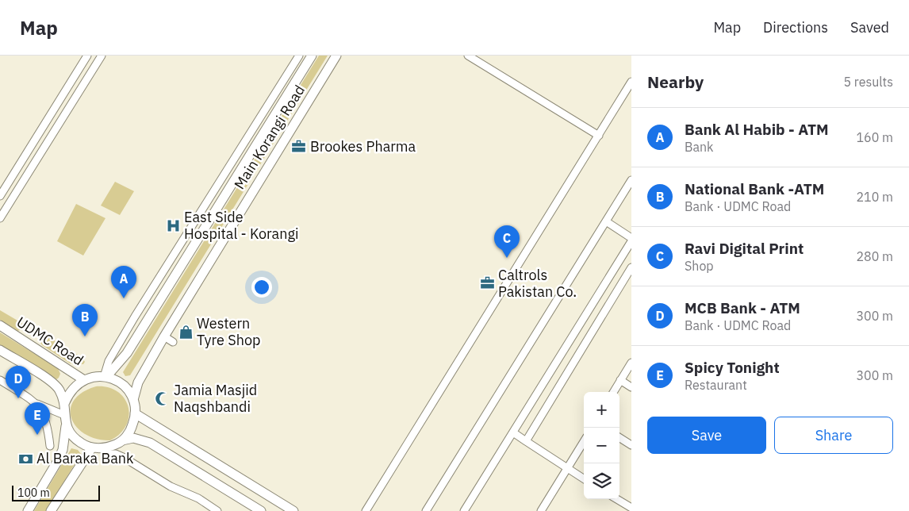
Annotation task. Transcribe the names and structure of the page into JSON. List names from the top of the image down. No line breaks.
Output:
{"streets":{"main road":["Main Korangi Road","UDMC Road"]},"crossings":[["Main Korangi Road","UDMC Road"]],"places":{"office":["Brookes Pharma","Caltrols Pakistan Co."],"hospital":["East Side Hospital - Korangi"],"shop":["Western Tyre Shop"],"mosque":["Jamia Masjid Naqshbandi"],"bank":["Al Baraka Bank"]},"scale_bar":"100 m","page":{"header":"Map","nav":["Map","Directions","Saved"],"heading":["Nearby","5 results"],"list":[{"mark":"A","name":"Bank Al Habib - ATM","note":"Bank","value":"160 m"},{"mark":"B","name":"National Bank -ATM","note":"Bank · UDMC Road","value":"210 m"},{"mark":"C","name":"Ravi Digital Print","note":"Shop","value":"280 m"},{"mark":"D","name":"MCB Bank - ATM","note":"Bank · UDMC Road","value":"300 m"},{"mark":"E","name":"Spicy Tonight","note":"Restaurant","value":"300 m"}],"pins":["C","A","B","D","E"],"map_buttons":["+","−"],"buttons":["Save","Share"],"scale":"100 m"}}
